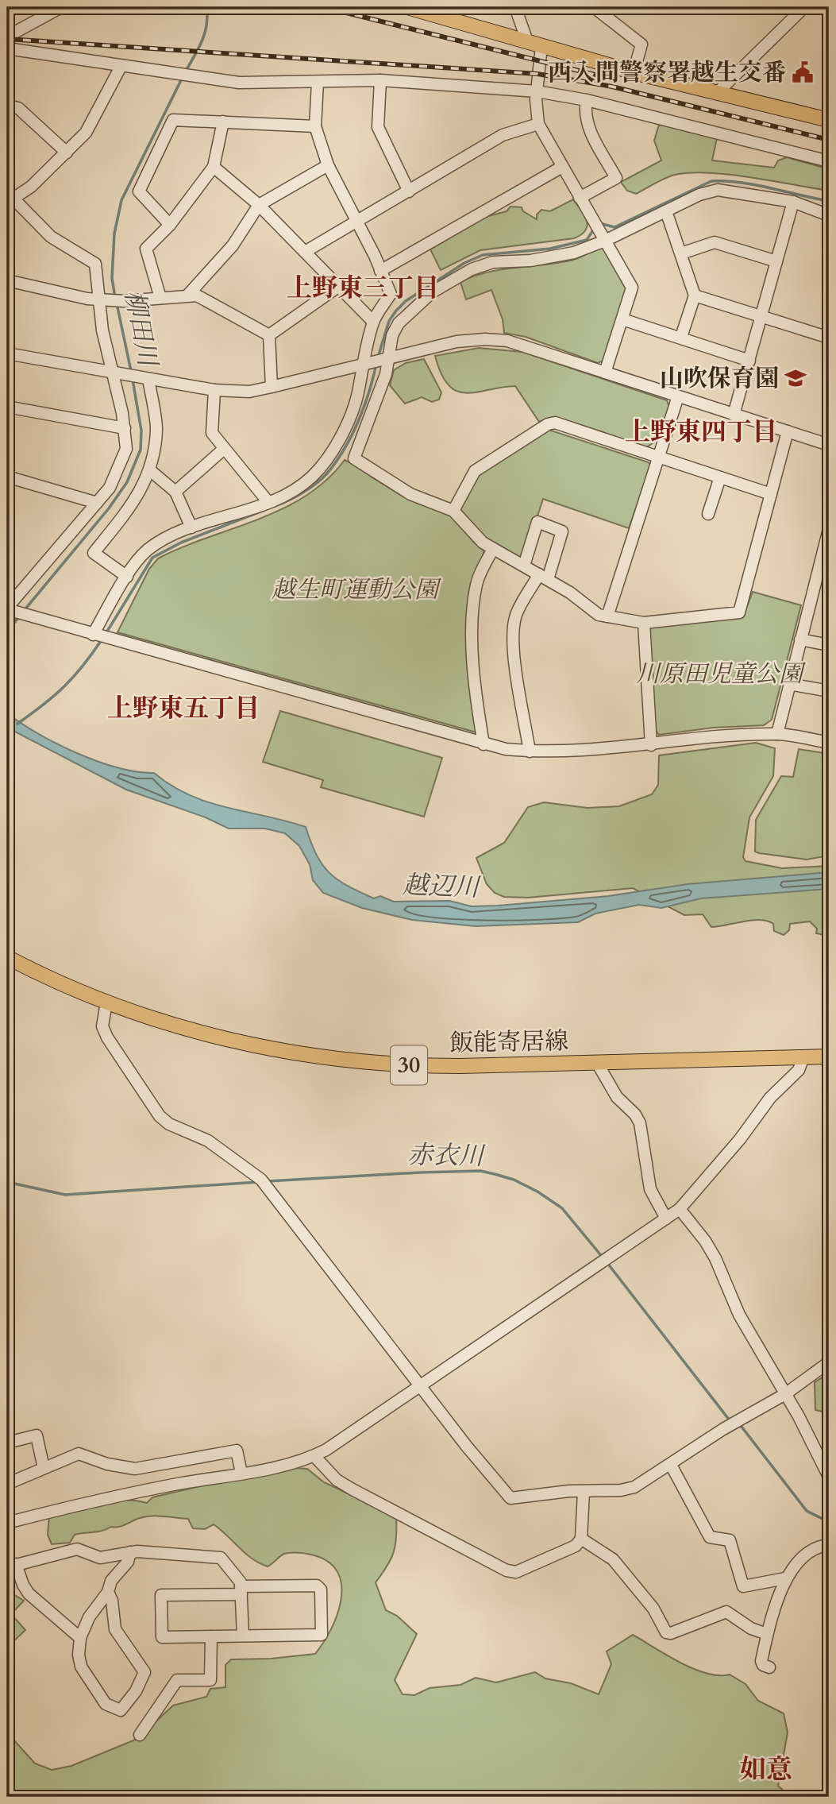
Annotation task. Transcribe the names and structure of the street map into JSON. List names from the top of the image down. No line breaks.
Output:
{"streets":{"main road":["飯能寄居線","30"]},"districts":["上野東三丁目","上野東四丁目","上野東五丁目","如意"],"water":["柳田川","越辺川","赤衣川"],"parks":["越生町運動公園","川原田児童公園"],"places":{"public building":["西入間警察署越生交番"],"school or university":["山吹保育園"]}}
